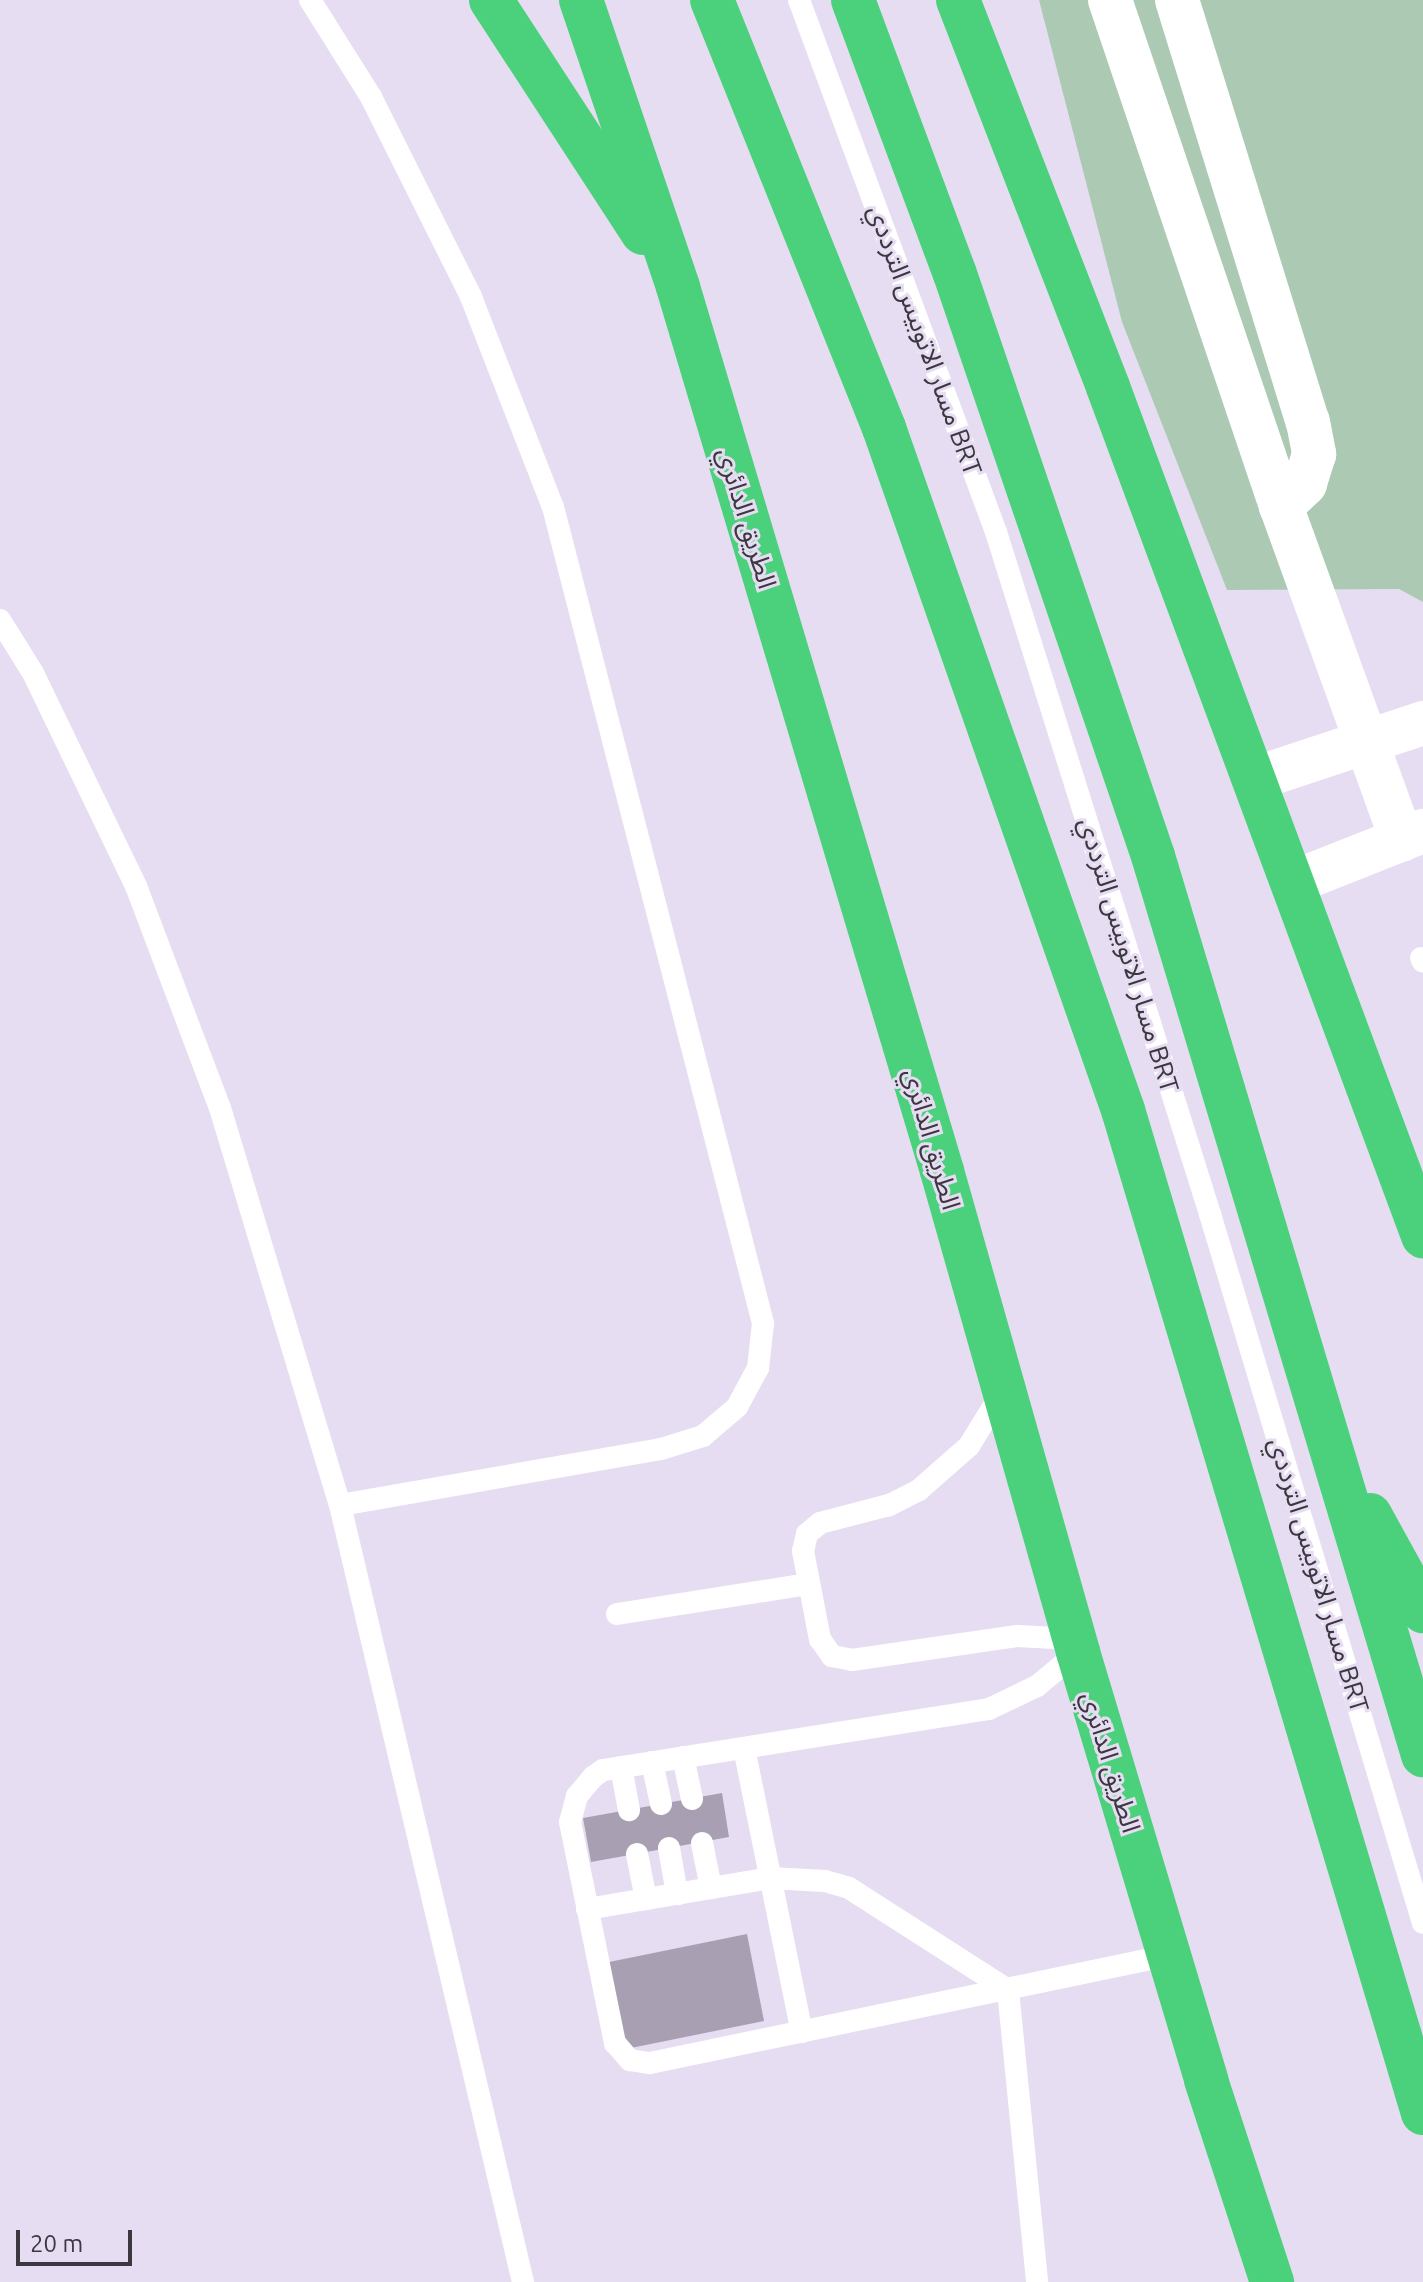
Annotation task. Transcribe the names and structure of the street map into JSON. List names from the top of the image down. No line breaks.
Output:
{"streets":{"highway":["الطريق الدائري"],"lane":["مسار الاتوبيس الترددي BRT"]},"scale_bar":"20 m"}
